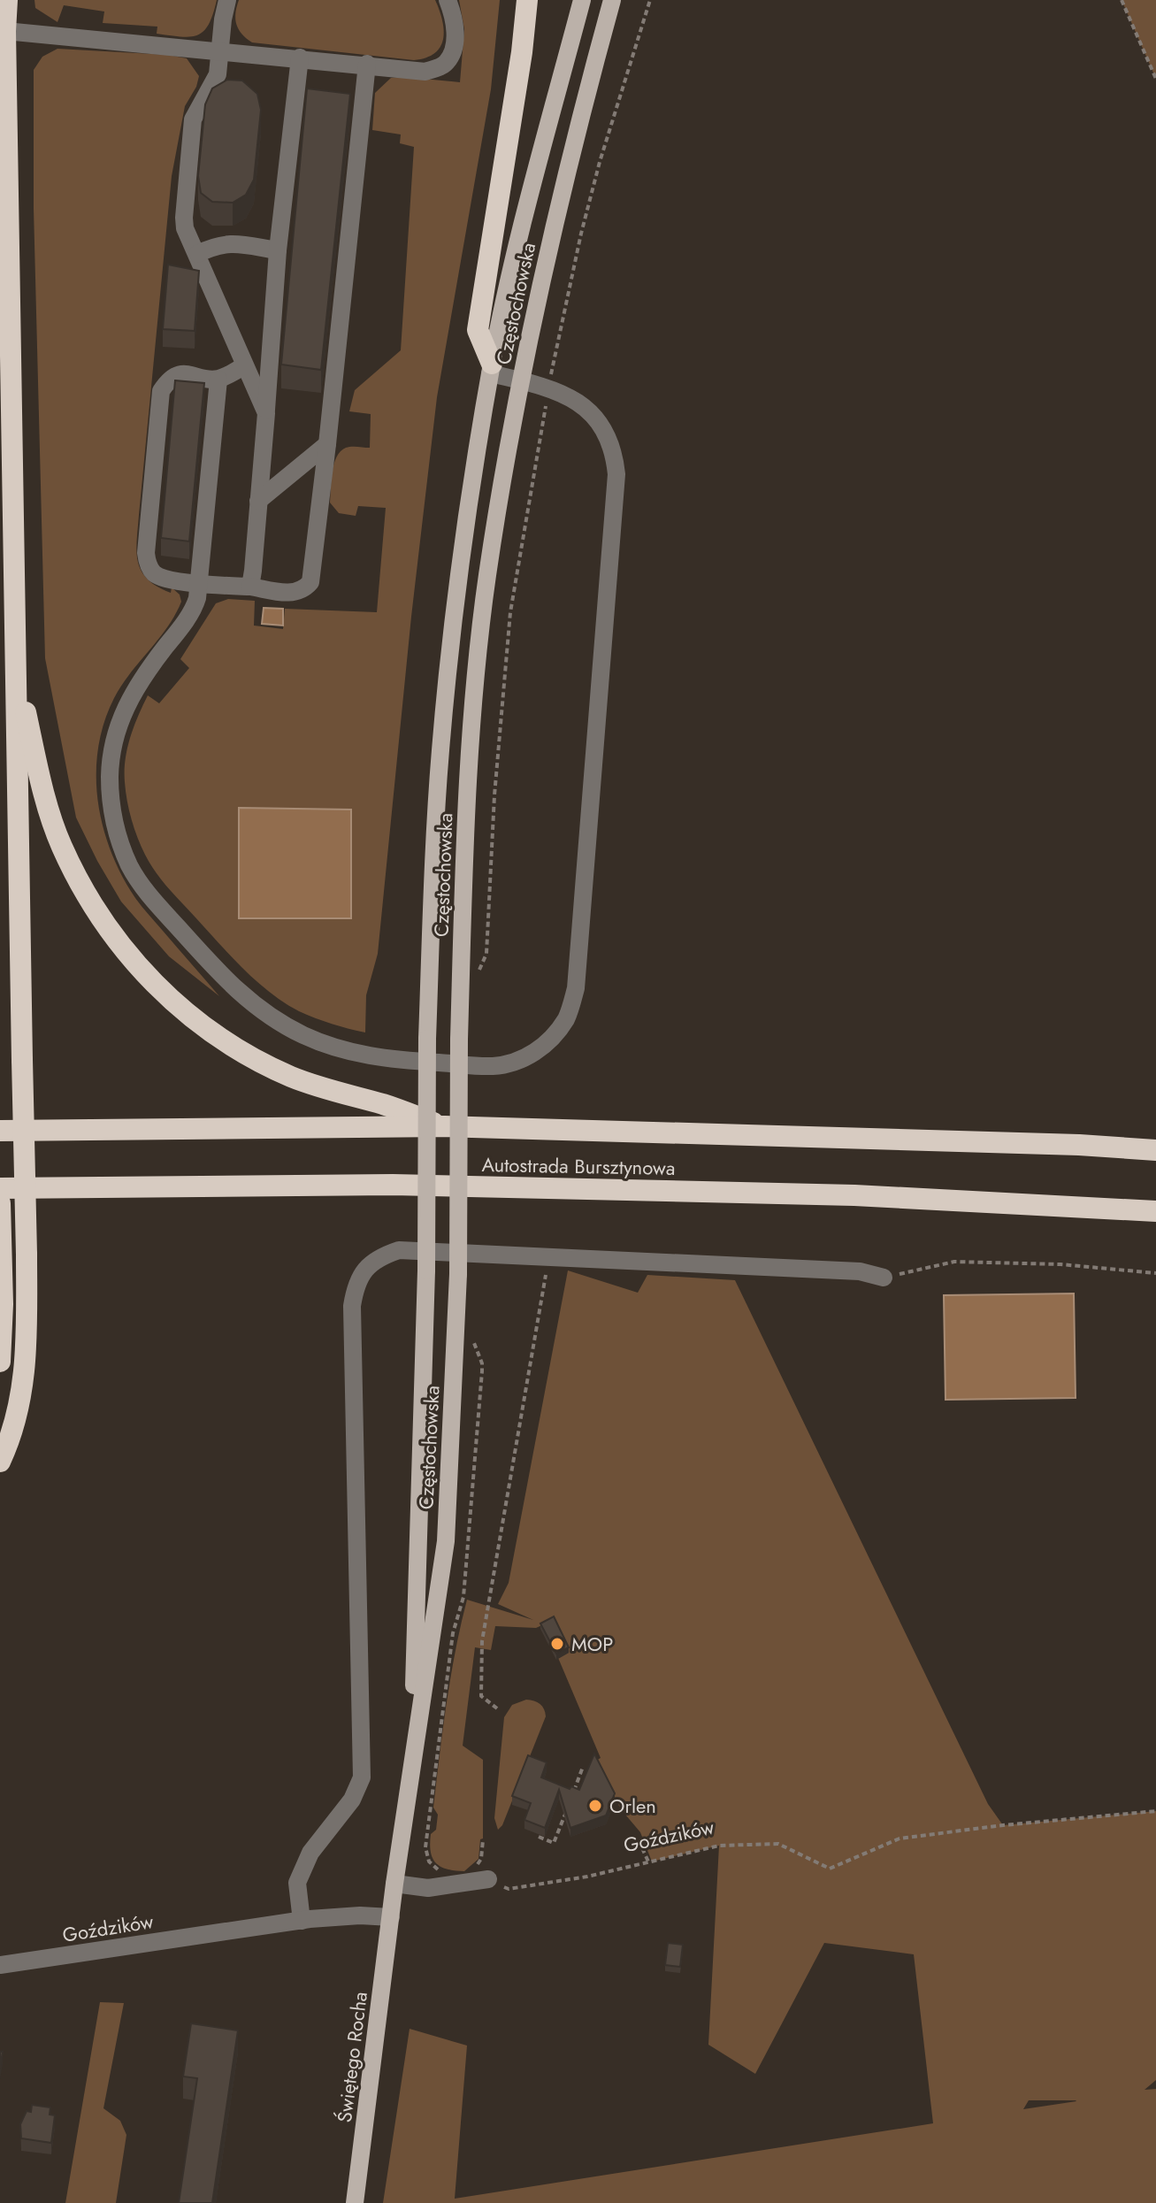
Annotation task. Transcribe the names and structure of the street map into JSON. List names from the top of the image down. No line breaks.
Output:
{"streets":{"highway":["Autostrada Bursztynowa"],"main road":["Częstochowska","Świętego Rocha"],"street":["Goździków"]},"crossings":[["Częstochowska","Goździków"],["Częstochowska","Świętego Rocha"],["Goździków","Świętego Rocha"]],"places":["MOP","Orlen"]}
